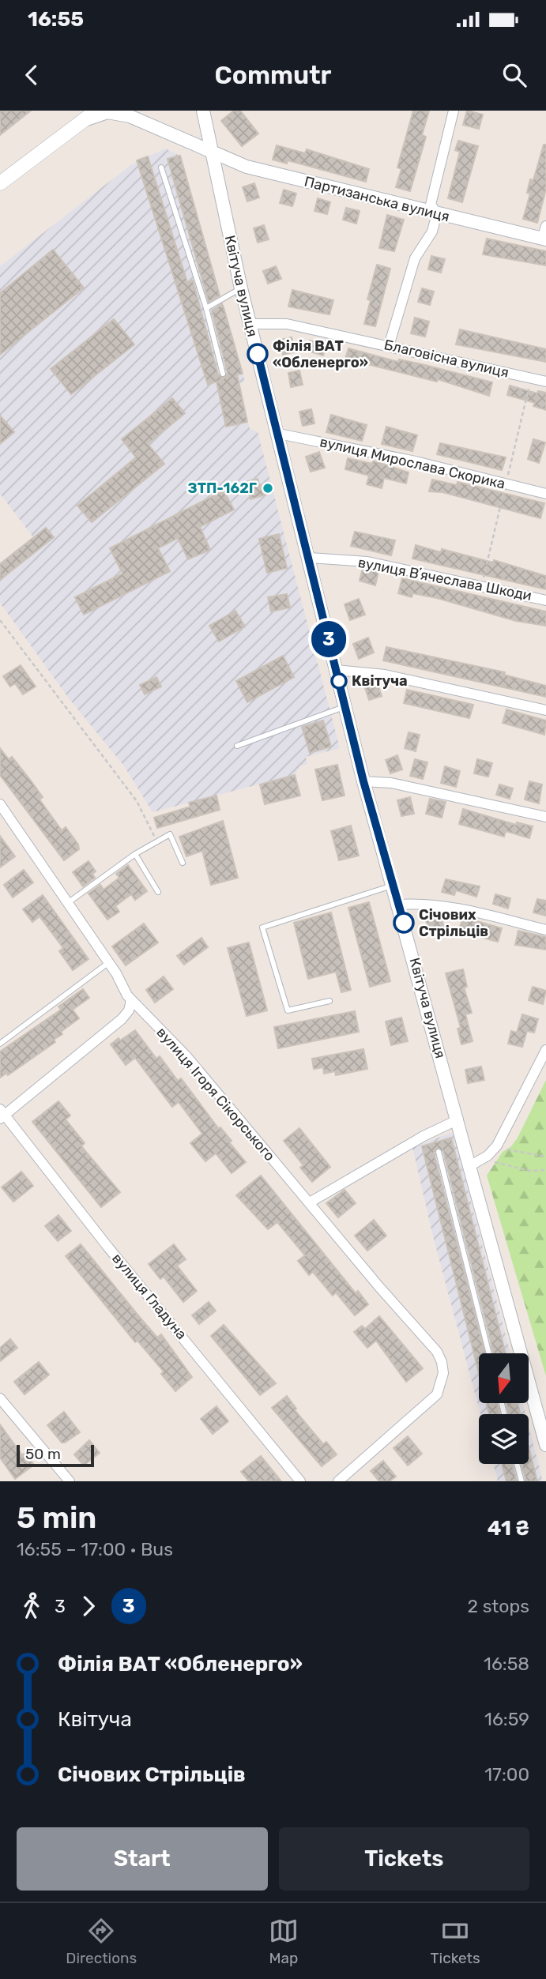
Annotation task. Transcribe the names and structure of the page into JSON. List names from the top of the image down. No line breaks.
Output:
{"streets":{"street":["Партизанська вулиця","Квітуча вулиця","Благовісна вулиця","вулиця Мирослава Скорика","вулиця Вʼячеслава Шкоди","вулиця Ігоря Сікорського","вулиця Гладуна"]},"crossings":[["Партизанська вулиця","Квітуча вулиця"],["Квітуча вулиця","Благовісна вулиця"],["Квітуча вулиця","вулиця Мирослава Скорика"],["Квітуча вулиця","вулиця Вʼячеслава Шкоди"]],"places":["Філія ВАТ «Обленерго»","ЗТП-162Г","Квітуча","Січових Стрільців"],"lines":["bus line 3"],"scale_bar":"50 m","north":"bottom","page":{"status":"16:55","header":"Commutr","on_map":"3","scale":"50 m","heading":["5 min","16:55 – 17:00 · Bus","41 ₴"],"legs":["3","3","2 stops"],"list":[{"name":"Філія ВАТ «Обленерго»","value":"16:58"},{"name":"Квітуча","value":"16:59"},{"name":"Січових Стрільців","value":"17:00"}],"buttons":["Start","Tickets"],"tabs":["Directions","Map","Tickets"]}}
